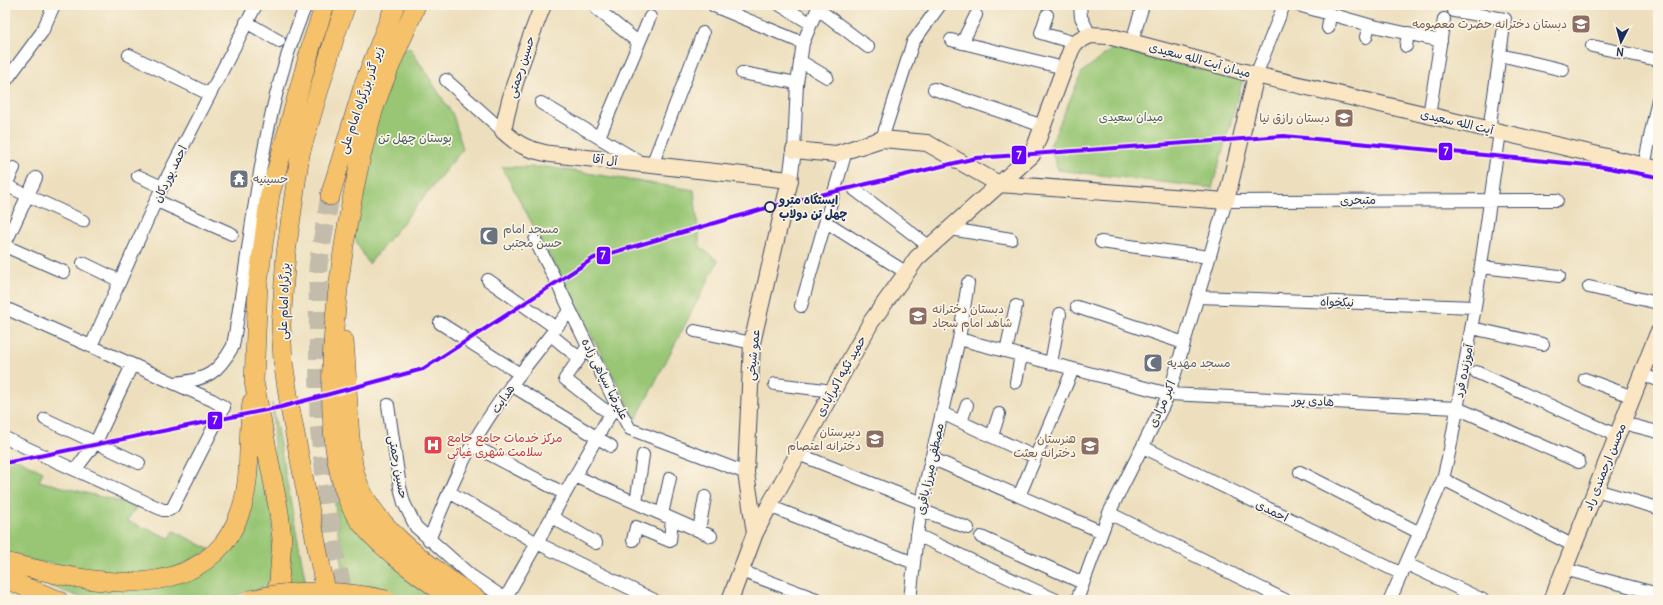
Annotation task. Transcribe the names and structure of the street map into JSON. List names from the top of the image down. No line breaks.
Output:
{"streets":{"highway":["زیر گذر بزرگراه امام علی","بزرگراه امام علی"],"main road":["میدان آیت الله سعیدی","حسین رحمتی","آیت الله سعیدی","آل آقا","عمو شیخی","حمید تکیه اکبرآبادی","محسن ارجمندی راد"],"street":["احمد پوردکان","متبحری","نیکخواه","آموزنده فرد","علیرضا سپاهی زاده","هدایت","هادی پور","اکبر مرادی","مصطفی میرزا باقری","احمدی"]},"crossings":[["میدان آیت الله سعیدی","آیت الله سعیدی"],["میدان آیت الله سعیدی","متبحری"],["میدان آیت الله سعیدی","اکبر مرادی"],["حسین رحمتی","آل آقا"],["حسین رحمتی","هدایت"],["آیت الله سعیدی","آموزنده فرد"],["آل آقا","عمو شیخی"],["متبحری","آموزنده فرد"],["متبحری","اکبر مرادی"],["نیکخواه","آموزنده فرد"],["نیکخواه","اکبر مرادی"],["عمو شیخی","حمید تکیه اکبرآبادی"],["عمو شیخی","علیرضا سپاهی زاده"],["آموزنده فرد","هادی پور"],["آموزنده فرد","احمدی"],["علیرضا سپاهی زاده","هدایت"],["هادی پور","اکبر مرادی"],["هادی پور","مصطفی میرزا باقری"],["اکبر مرادی","احمدی"]],"parks":["میدان سعیدی","بوستان چهل تن"],"places":{"school or university":["دبستان دخترانه حضرت معصومه","دبستان رازق نیا","دبستان دخترانه شاهد امام سجاد","دبیرستان دخترانه اعتصام","هنرستان دخترانه بعثت"],"temple":["حسینیه"],"other":["ایستگاه مترو چهل تن دولاب"],"mosque":["مسجد امام حسن مجتبی","مسجد مهدیه"],"hospital":["مرکز خدمات جامع جامع سلامت شهری غیاثی"]},"lines":["transit line 7"],"north":"bottom"}
